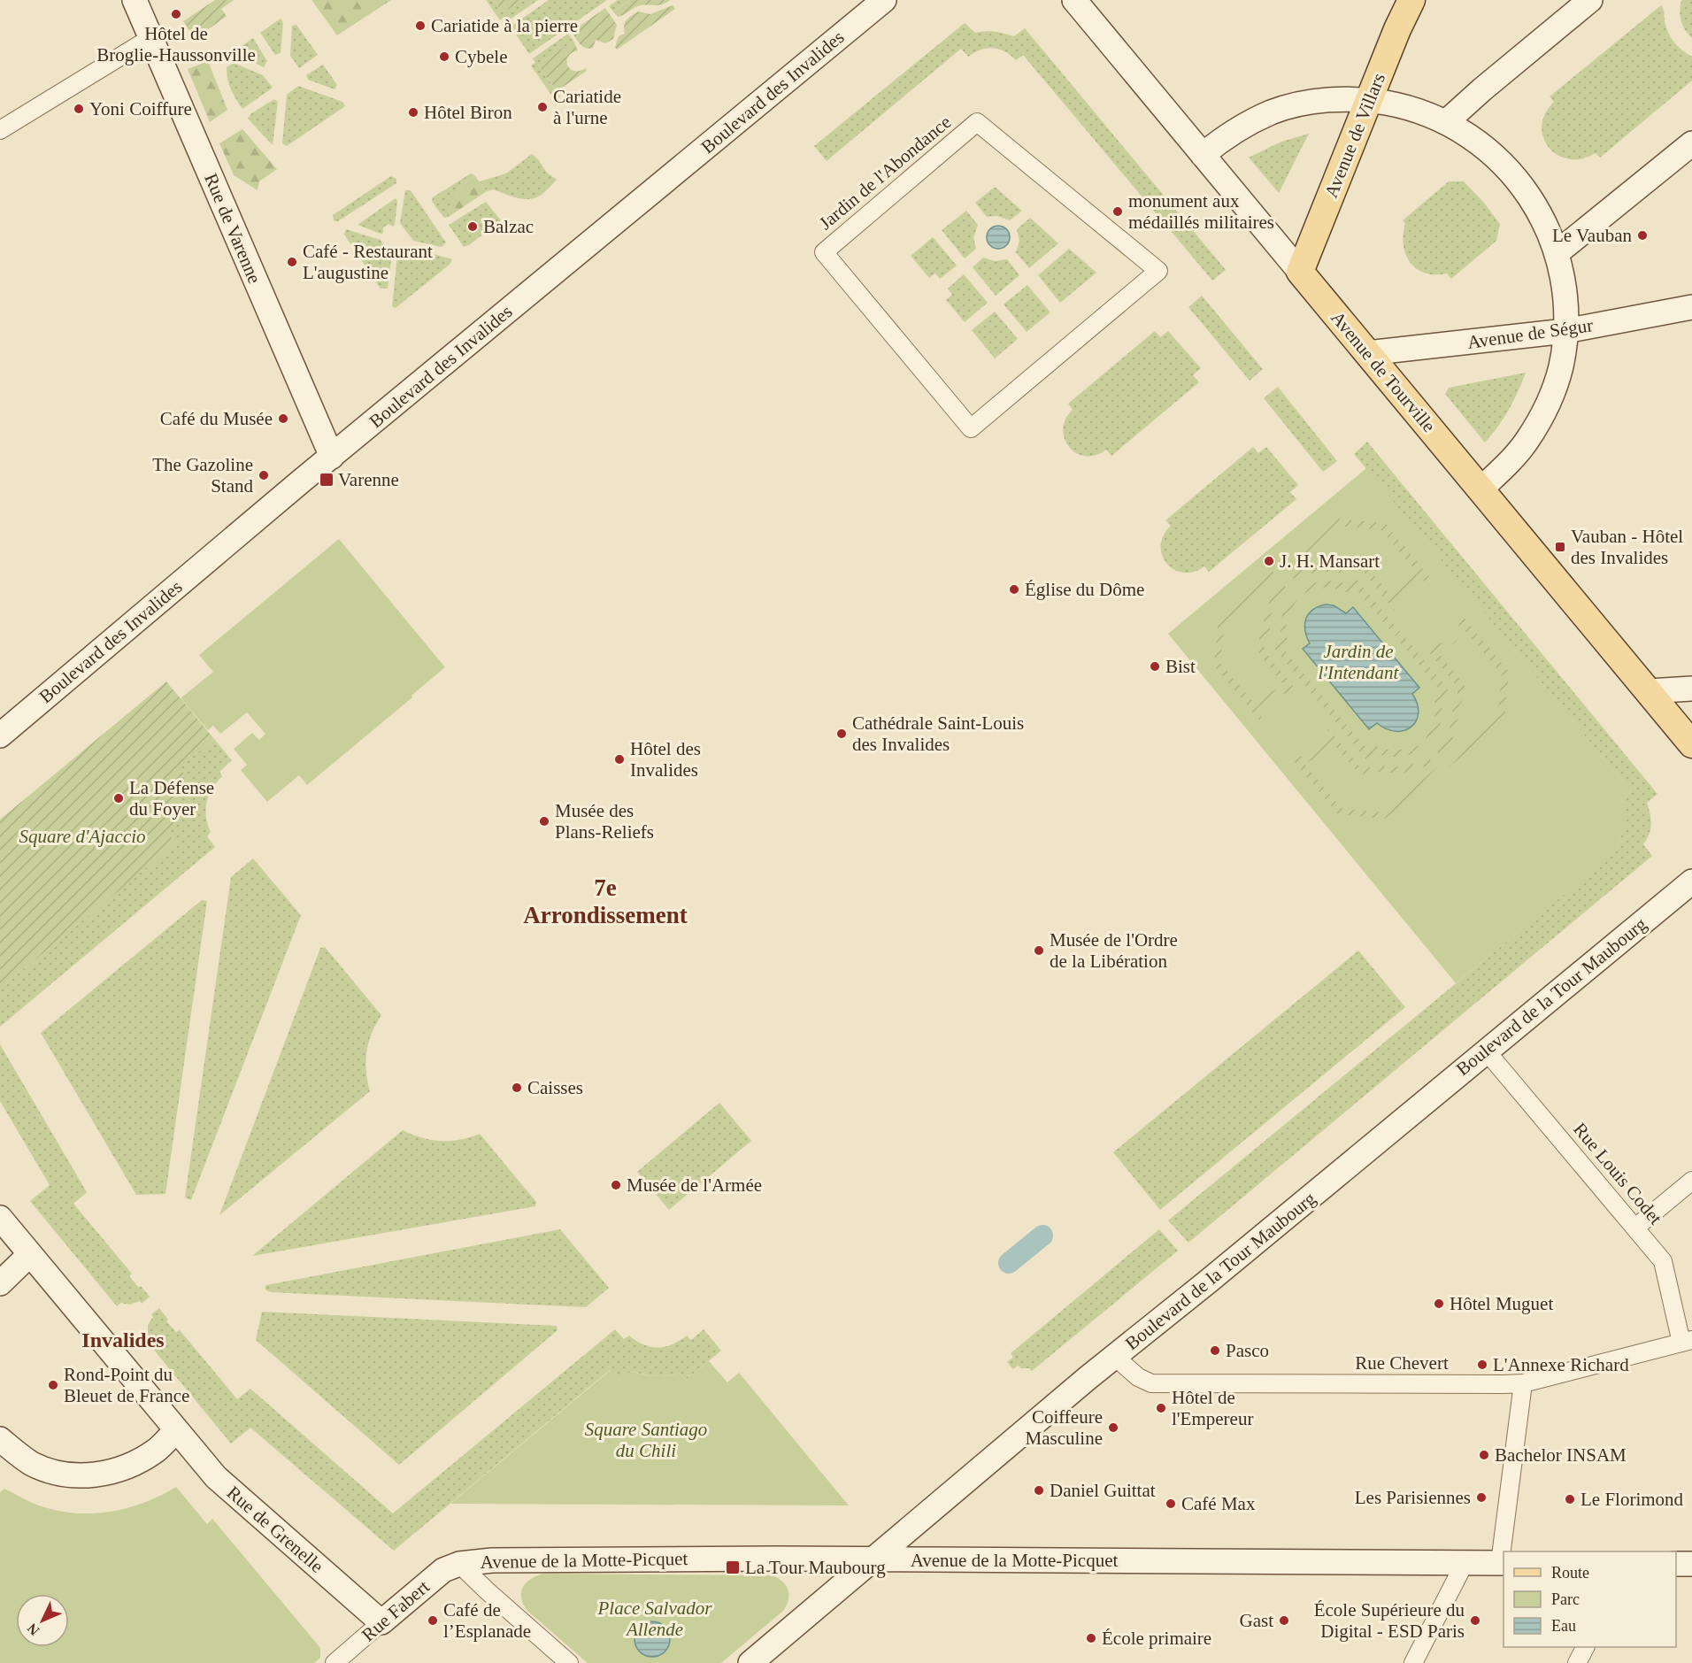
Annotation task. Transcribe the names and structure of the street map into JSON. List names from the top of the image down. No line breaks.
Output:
{"streets":{"main road":["Boulevard des Invalides","Avenue de Villars","Rue de Varenne","Avenue de Ségur","Avenue de Tourville","Boulevard de la Tour Maubourg","Rue de Grenelle","Avenue de la Motte-Picquet","Rue Fabert"],"street":["Jardin de l'Abondance","Rue Louis Codet","Rue Chevert"]},"crossings":[["Boulevard des Invalides","Rue de Varenne"],["Avenue de Villars","Avenue de Tourville"],["Avenue de Ségur","Avenue de Tourville"],["Boulevard de la Tour Maubourg","Rue Louis Codet"],["Boulevard de la Tour Maubourg","Rue Chevert"],["Boulevard de la Tour Maubourg","Avenue de la Motte-Picquet"],["Rue Louis Codet","Rue Chevert"],["Rue de Grenelle","Rue Fabert"],["Avenue de la Motte-Picquet","Rue Fabert"]],"districts":["7e Arrondissement","Invalides"],"parks":["Jardin de l'Intendant","Square d'Ajaccio","Square Santiago du Chili","Place Salvador Allende"],"places":{"other":["Hôtel de Broglie-Haussonville","Cariatide à la pierre","Cybele","Cariatide à l'urne","Yoni Coiffure","Hôtel Biron","monument aux médaillés militaires","Balzac","Le Vauban","Café - Restaurant L'augustine","Café du Musée","The Gazoline Stand","J. H. Mansart","Église du Dôme","Bist","Cathédrale Saint-Louis des Invalides","Hôtel des Invalides","La Défense du Foyer","Musée des Plans-Reliefs","Musée de l'Ordre de la Libération","Caisses","Musée de l'Armée","Hôtel Muguet","Pasco","L'Annexe Richard","Rond-Point du Bleuet de France","Hôtel de l'Empereur","Coiffeure Masculine","Bachelor INSAM","Daniel Guittat","Les Parisiennes","Le Florimond","Café Max","Café de l’Esplanade","Gast","École Supérieure du Digital - ESD Paris","École primaire"],"transit":["Varenne","Vauban - Hôtel des Invalides","La Tour Maubourg"]},"legend":["Route","Parc","Eau"],"north":"bottom left"}
